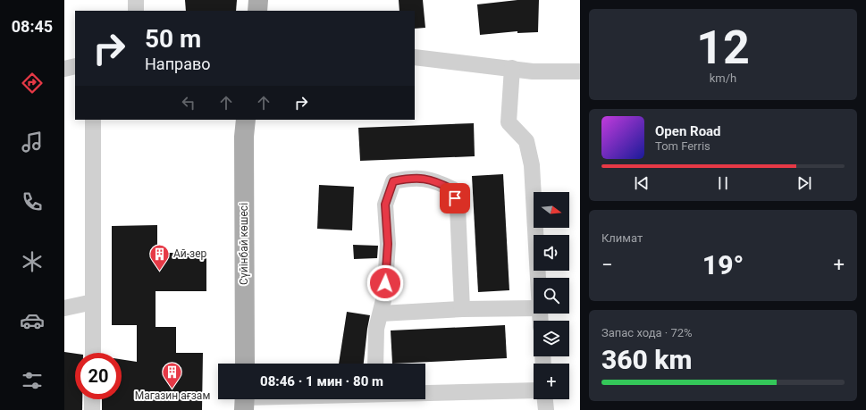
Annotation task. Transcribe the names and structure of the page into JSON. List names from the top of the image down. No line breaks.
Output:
{"streets":{"main road":["Сүйінбай көшесі"]},"places":{"building":["Ай-зер","Магазин ағзам"]},"north":"right","page":{"tabs":"08:45","tile":[["12","km/h"],"Климат",["Запас хода · 72%","360 km"]],"turn":["50 m","Направо"],"song":["Open Road","Tom Ferris"],"map_buttons":"+","heat":["−","19°","+"],"limit":"20","trip":"08:46 · 1 мин · 80 m"}}
